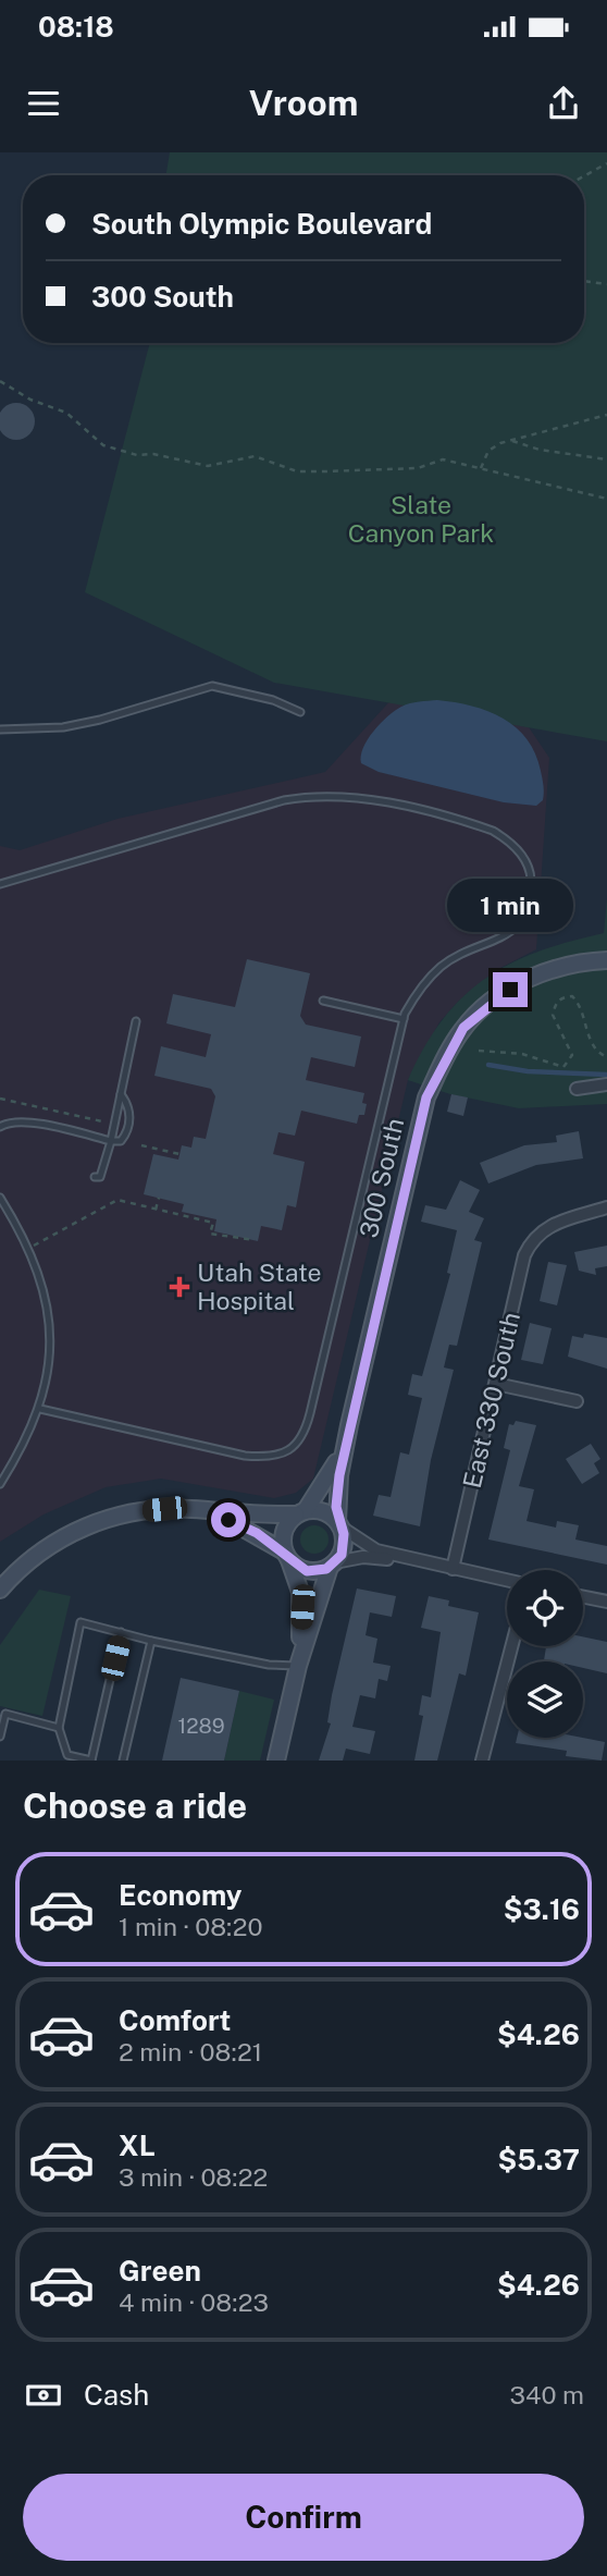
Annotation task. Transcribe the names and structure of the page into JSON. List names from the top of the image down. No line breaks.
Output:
{"streets":{"street":["300 South","East 330 South"]},"parks":["Slate Canyon Park"],"places":{"health":["Utah State Hospital"]},"house_numbers":["1289"],"page":{"status":"08:18","header":"Vroom","banner":["South Olympic Boulevard","300 South"],"bubble":"1 min","heading":"Choose a ride","list":[{"name":"Economy","note":"1 min · 08:20","value":"$3.16"},{"name":"Comfort","note":"2 min · 08:21","value":"$4.26"},{"name":"XL","note":"3 min · 08:22","value":"$5.37"},{"name":"Green","note":"4 min · 08:23","value":"$4.26"}],"pay":["Cash","340 m"],"buttons":"Confirm"}}
